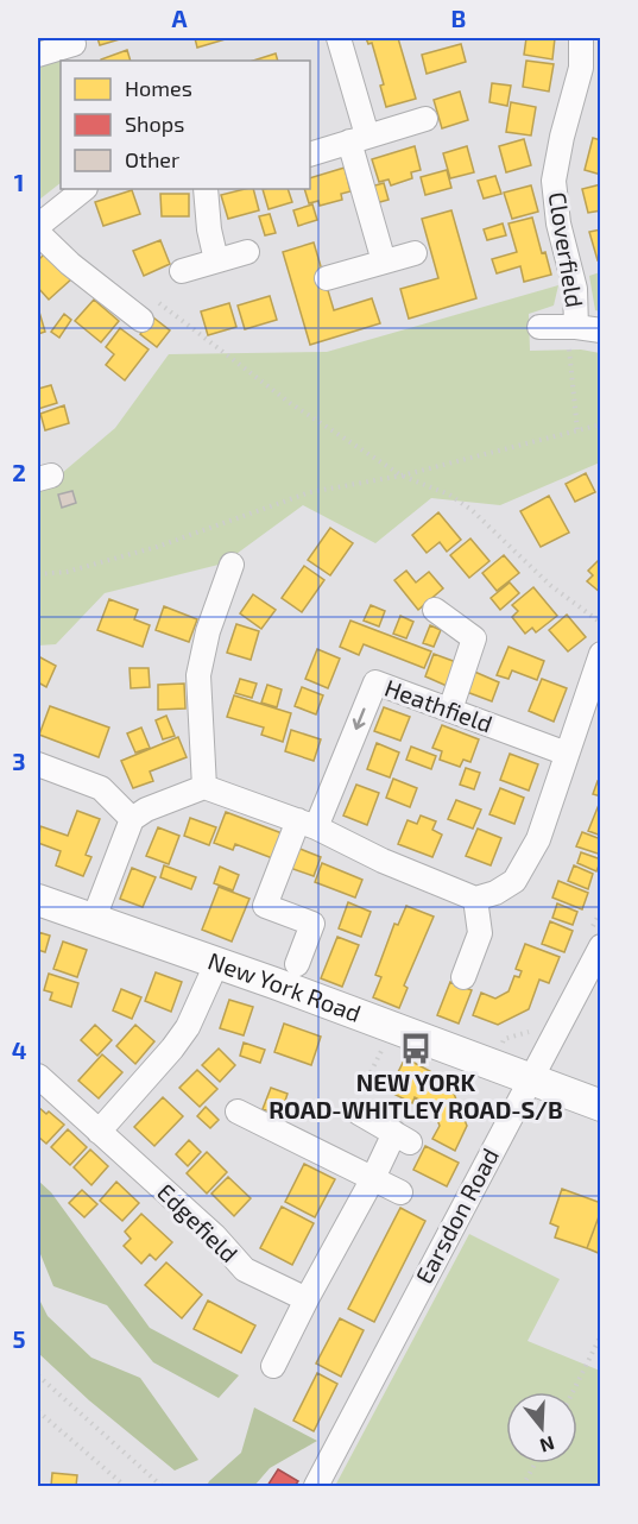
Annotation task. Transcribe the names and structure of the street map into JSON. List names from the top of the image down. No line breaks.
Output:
{"streets":{"main road":["New York Road"],"street":["Cloverfield","Heathfield","Earsdon Road","Edgefield"]},"crossings":[["New York Road","Earsdon Road"]],"places":{"bus stop":["NEW YORK ROAD-WHITLEY ROAD-S/B"]},"legend":["Homes","Shops","Other"],"north":"bottom","grid":{"columns":["A","B"],"rows":["1","2","3","4","5"]}}
